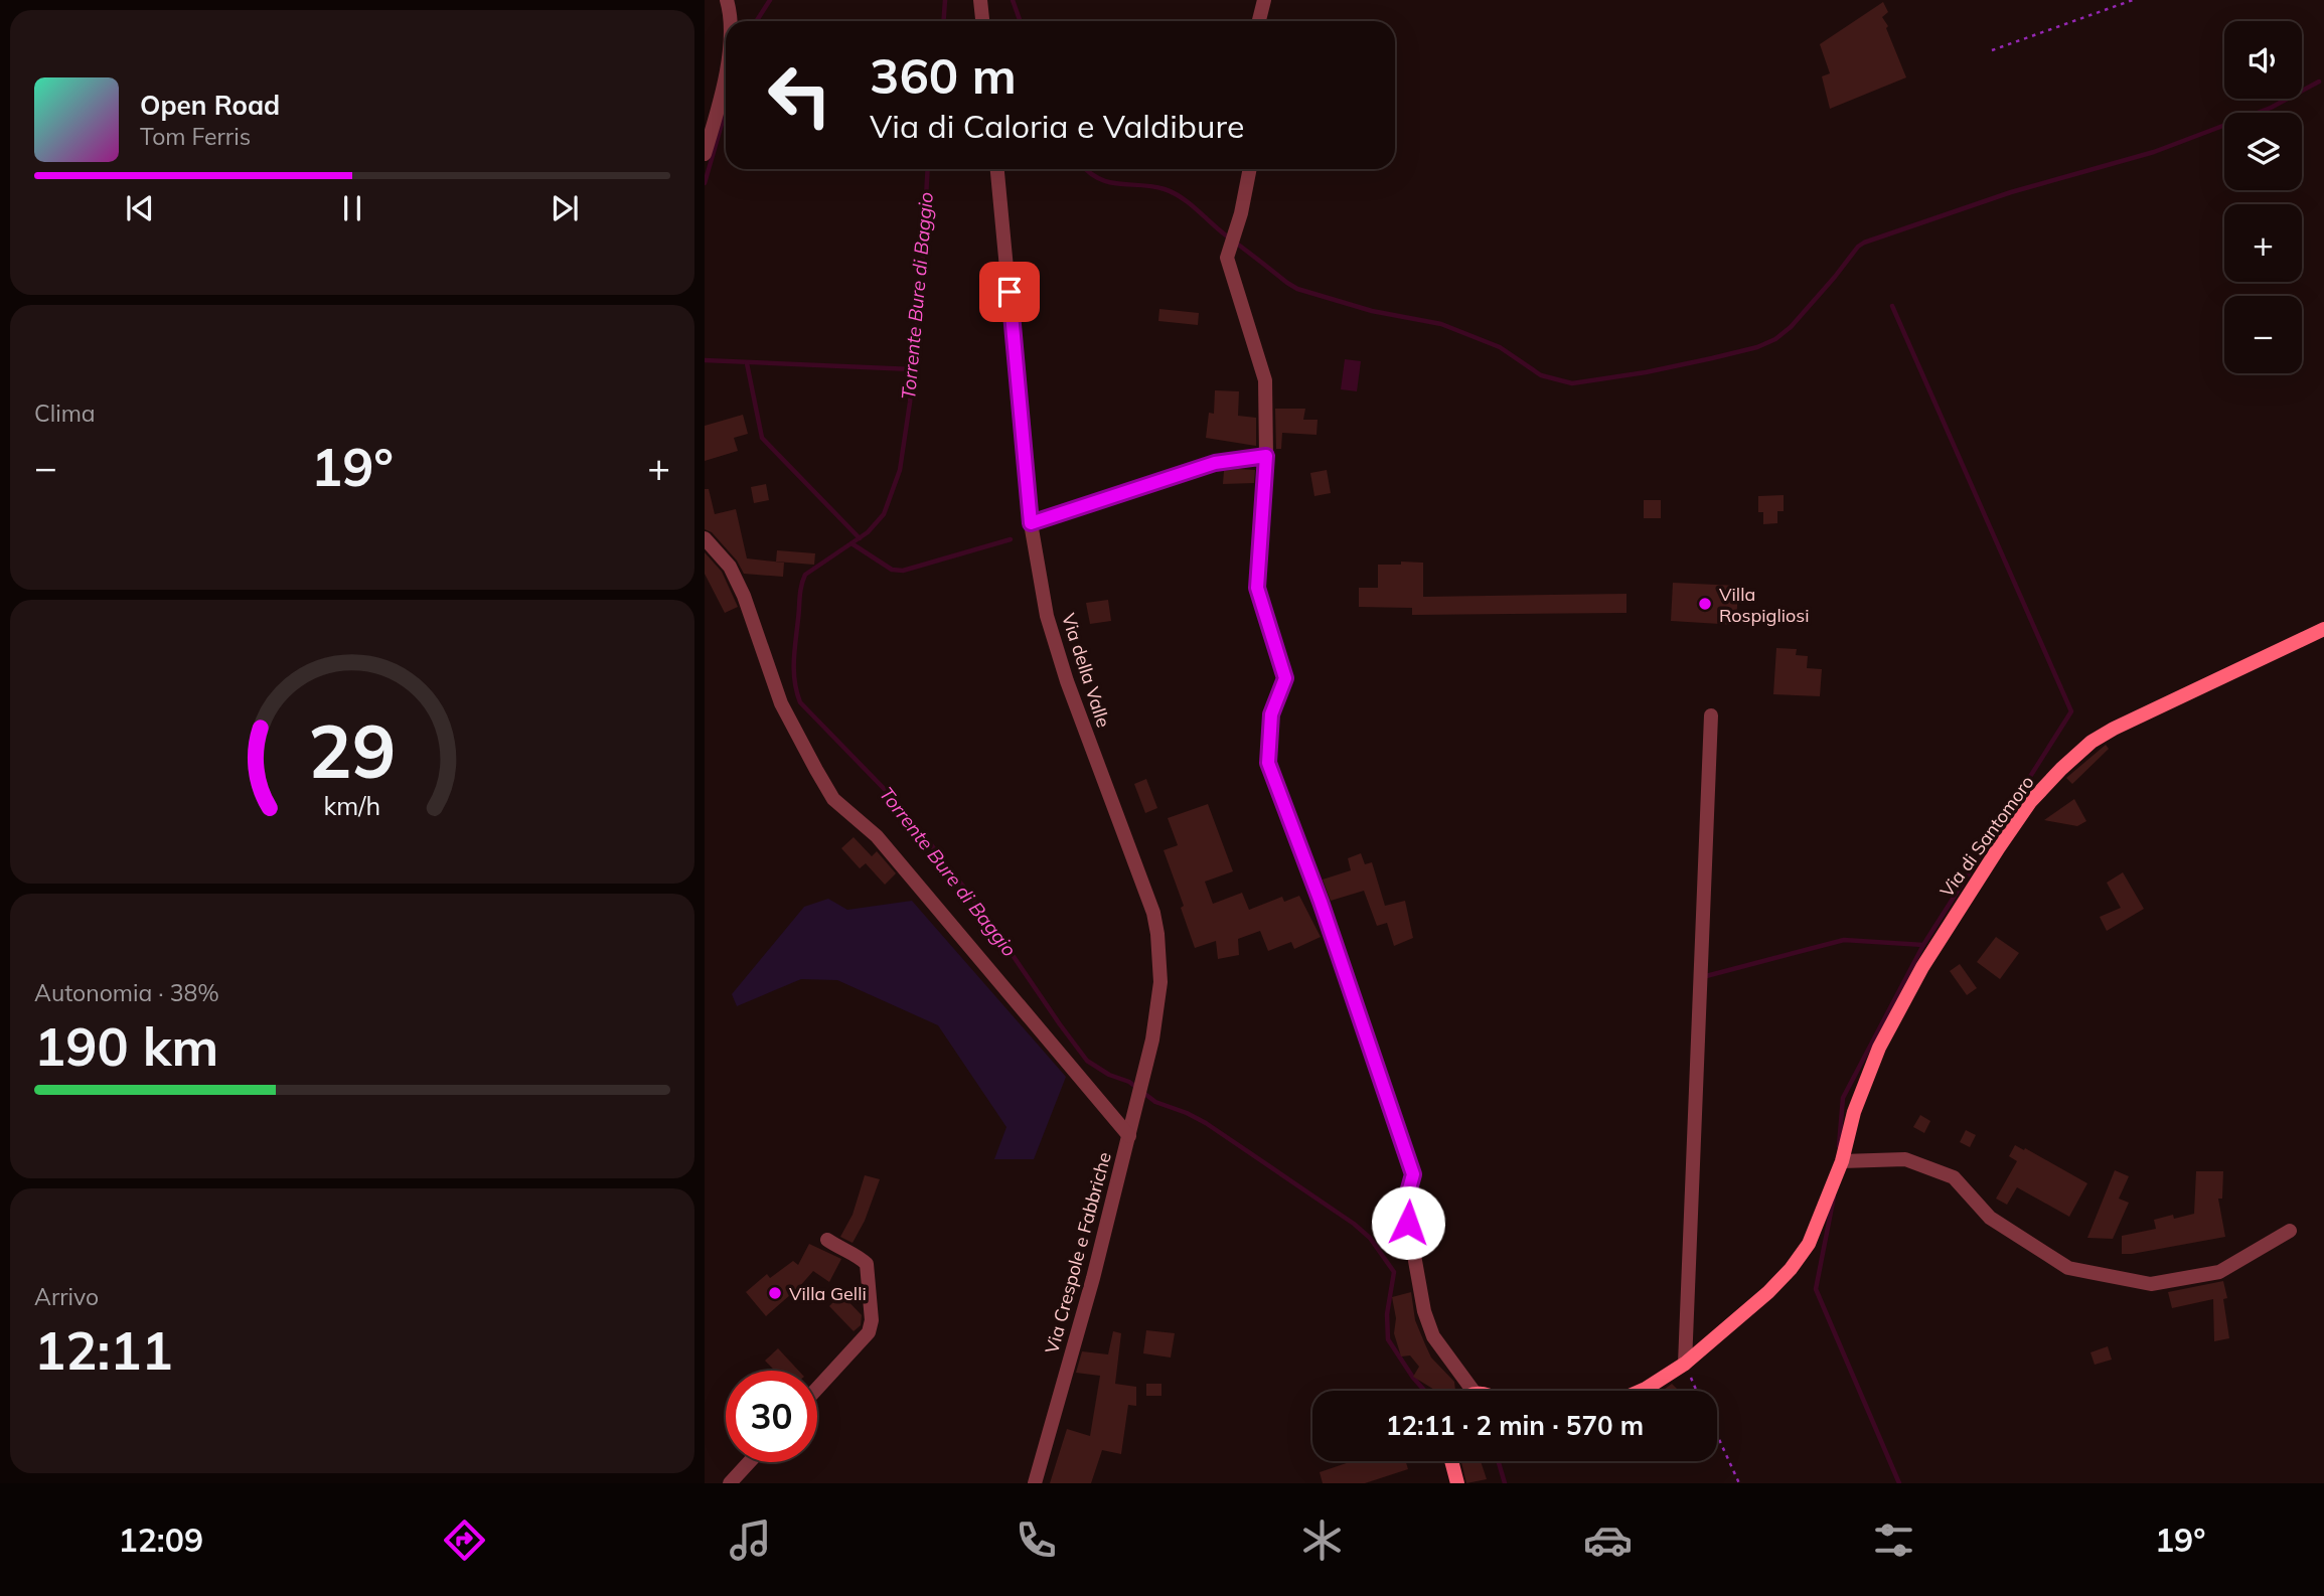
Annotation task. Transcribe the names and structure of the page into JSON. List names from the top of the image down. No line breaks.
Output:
{"streets":{"main road":["Via di Santomoro"],"street":["Via della Valle","Via Crespole e Fabbriche"]},"crossings":[["Via della Valle","Via Crespole e Fabbriche"]],"water":["Torrente Bure di Baggio"],"places":["Villa Rospigliosi","Villa Gelli"],"page":{"map_buttons":["+","−"],"turn":["360 m","Via di Caloria e Valdibure"],"song":["Open Road","Tom Ferris"],"tile":["Clima",["Autonomia · 38%","190 km"],["Arrivo","12:11"]],"heat":["−","19°","+"],"limit":"30","trip":"12:11 · 2 min · 570 m","tabs":["12:09","19°"],"gauge":["29","km/h"]}}
